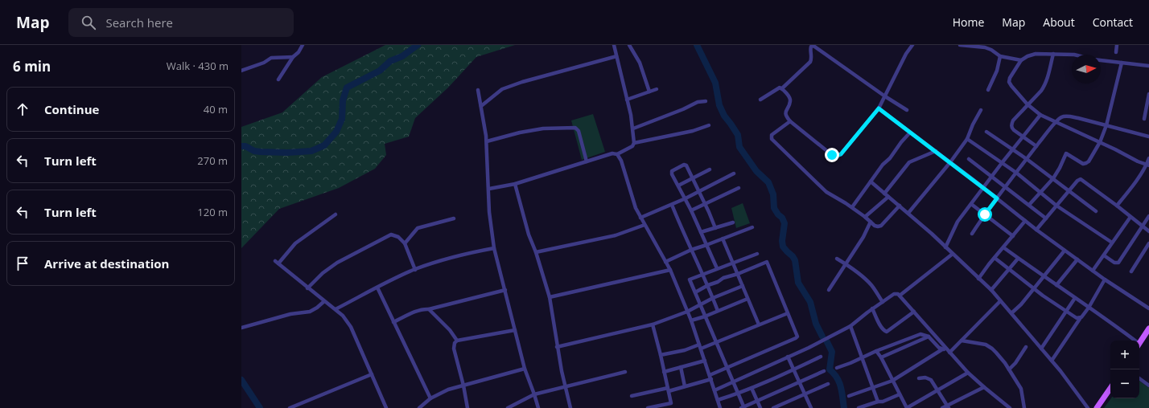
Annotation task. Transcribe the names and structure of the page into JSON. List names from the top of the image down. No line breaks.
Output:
{"north":"right","page":{"header":"Map","search":"Search here","nav":["Home","Map","About","Contact"],"heading":["6 min","Walk · 430 m"],"list":[["Continue","40 m"],["Turn left","270 m"],["Turn left","120 m"],"Arrive at destination"],"map_buttons":["+","−"]}}
